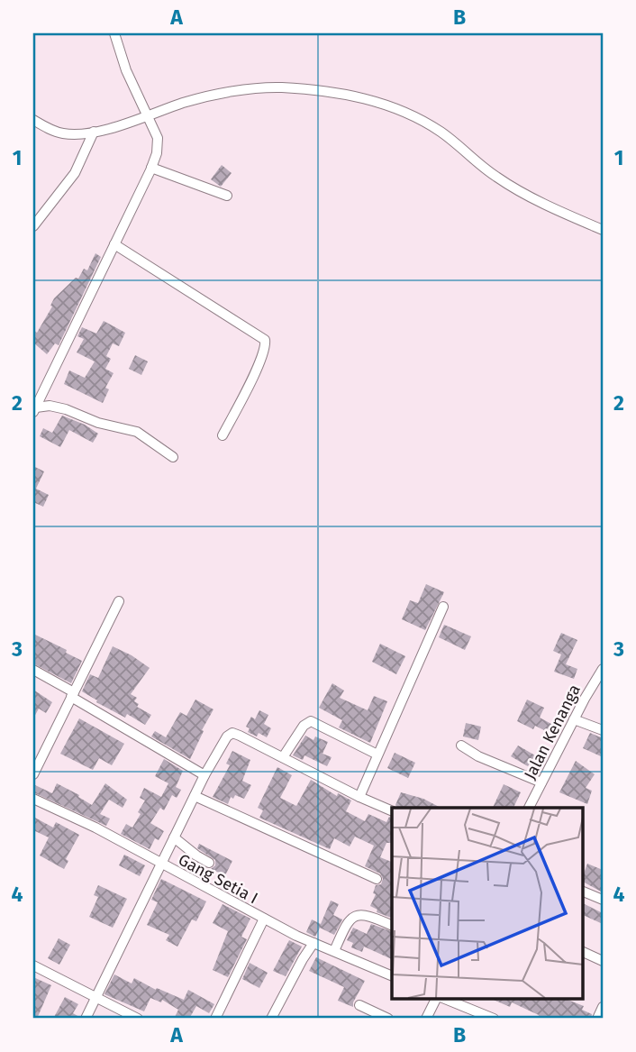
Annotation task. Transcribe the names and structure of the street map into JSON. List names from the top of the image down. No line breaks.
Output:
{"streets":{"street":["Jalan Kenanga","Gang Setia I"]},"grid":{"columns":["A","B"],"rows":["1","2","3","4"]}}
